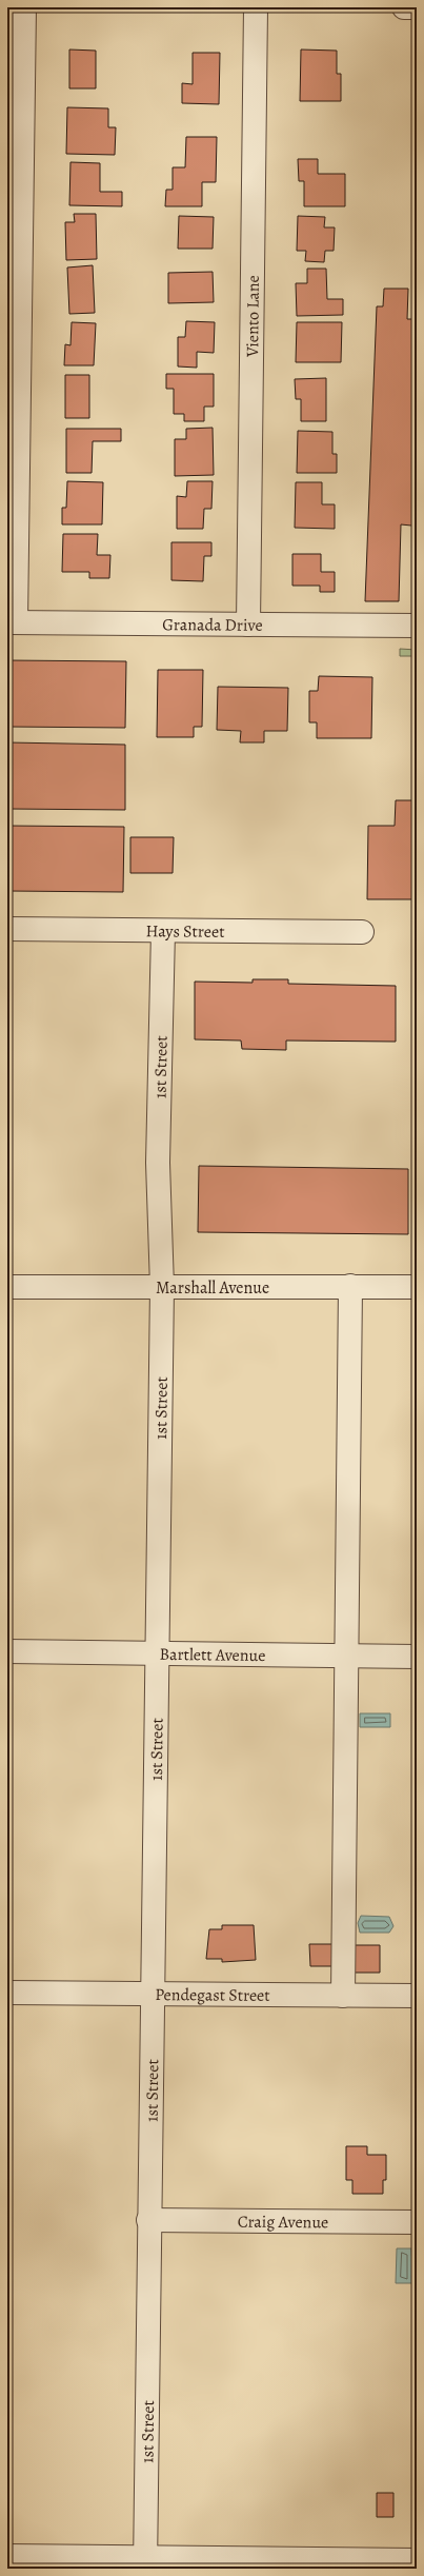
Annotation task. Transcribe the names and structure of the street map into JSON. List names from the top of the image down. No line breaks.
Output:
{"streets":{"street":["Viento Lane","Granada Drive","Hays Street","1st Street","Marshall Avenue","Bartlett Avenue","Pendegast Street","Craig Avenue"]},"crossings":[["Viento Lane","Granada Drive"],["Hays Street","1st Street"],["1st Street","Marshall Avenue"],["1st Street","Bartlett Avenue"],["1st Street","Pendegast Street"],["1st Street","Craig Avenue"]]}
